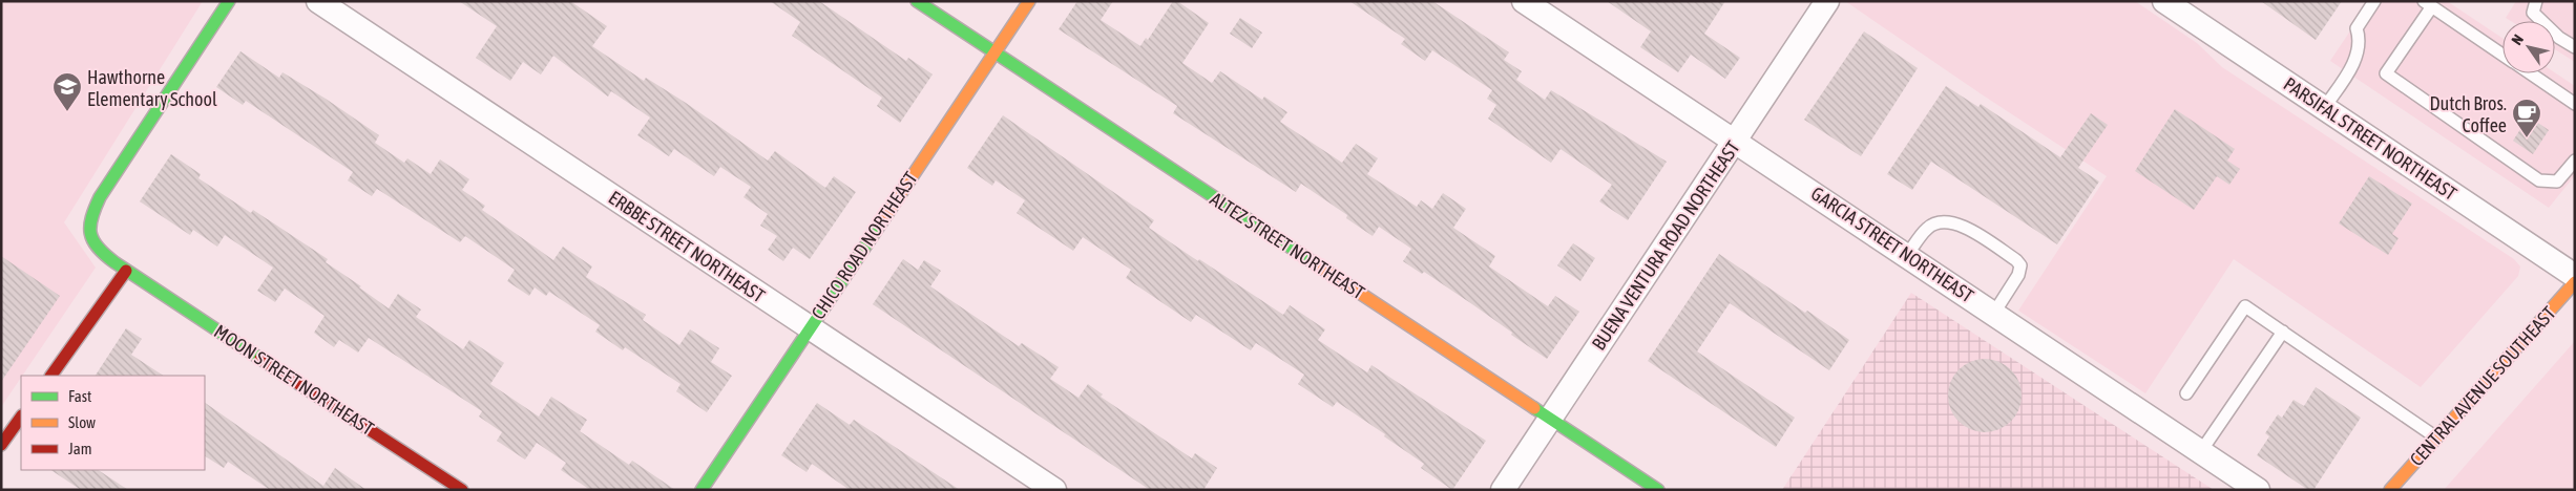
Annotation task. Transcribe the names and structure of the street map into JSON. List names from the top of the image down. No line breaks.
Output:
{"streets":{"street":["PARSIFAL STREET NORTHEAST","GARCIA STREET NORTHEAST","CHICO ROAD NORTHEAST","ALTEZ STREET NORTHEAST","BUENA VENTURA ROAD NORTHEAST","ERBBE STREET NORTHEAST","MOON STREET NORTHEAST","CENTRAL AVENUE SOUTHEAST"]},"crossings":[["GARCIA STREET NORTHEAST","BUENA VENTURA ROAD NORTHEAST"],["CHICO ROAD NORTHEAST","ALTEZ STREET NORTHEAST"],["CHICO ROAD NORTHEAST","ERBBE STREET NORTHEAST"],["ALTEZ STREET NORTHEAST","BUENA VENTURA ROAD NORTHEAST"]],"places":{"school or university":["Hawthorne Elementary School"],"cafe":["Dutch Bros. Coffee"]},"legend":["Fast","Slow","Jam"],"north":"top left"}
